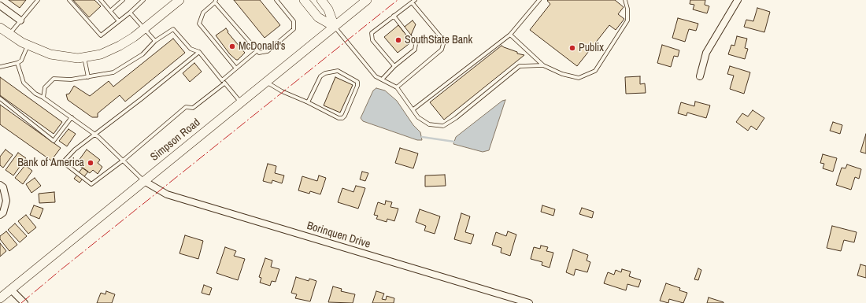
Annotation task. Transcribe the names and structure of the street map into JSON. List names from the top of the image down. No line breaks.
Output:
{"streets":{"main road":["Simpson Road"],"street":["Borinquen Drive"]},"crossings":[["Simpson Road","Borinquen Drive"]],"places":["SouthState Bank","McDonald's","Publix","Bank of America"]}
